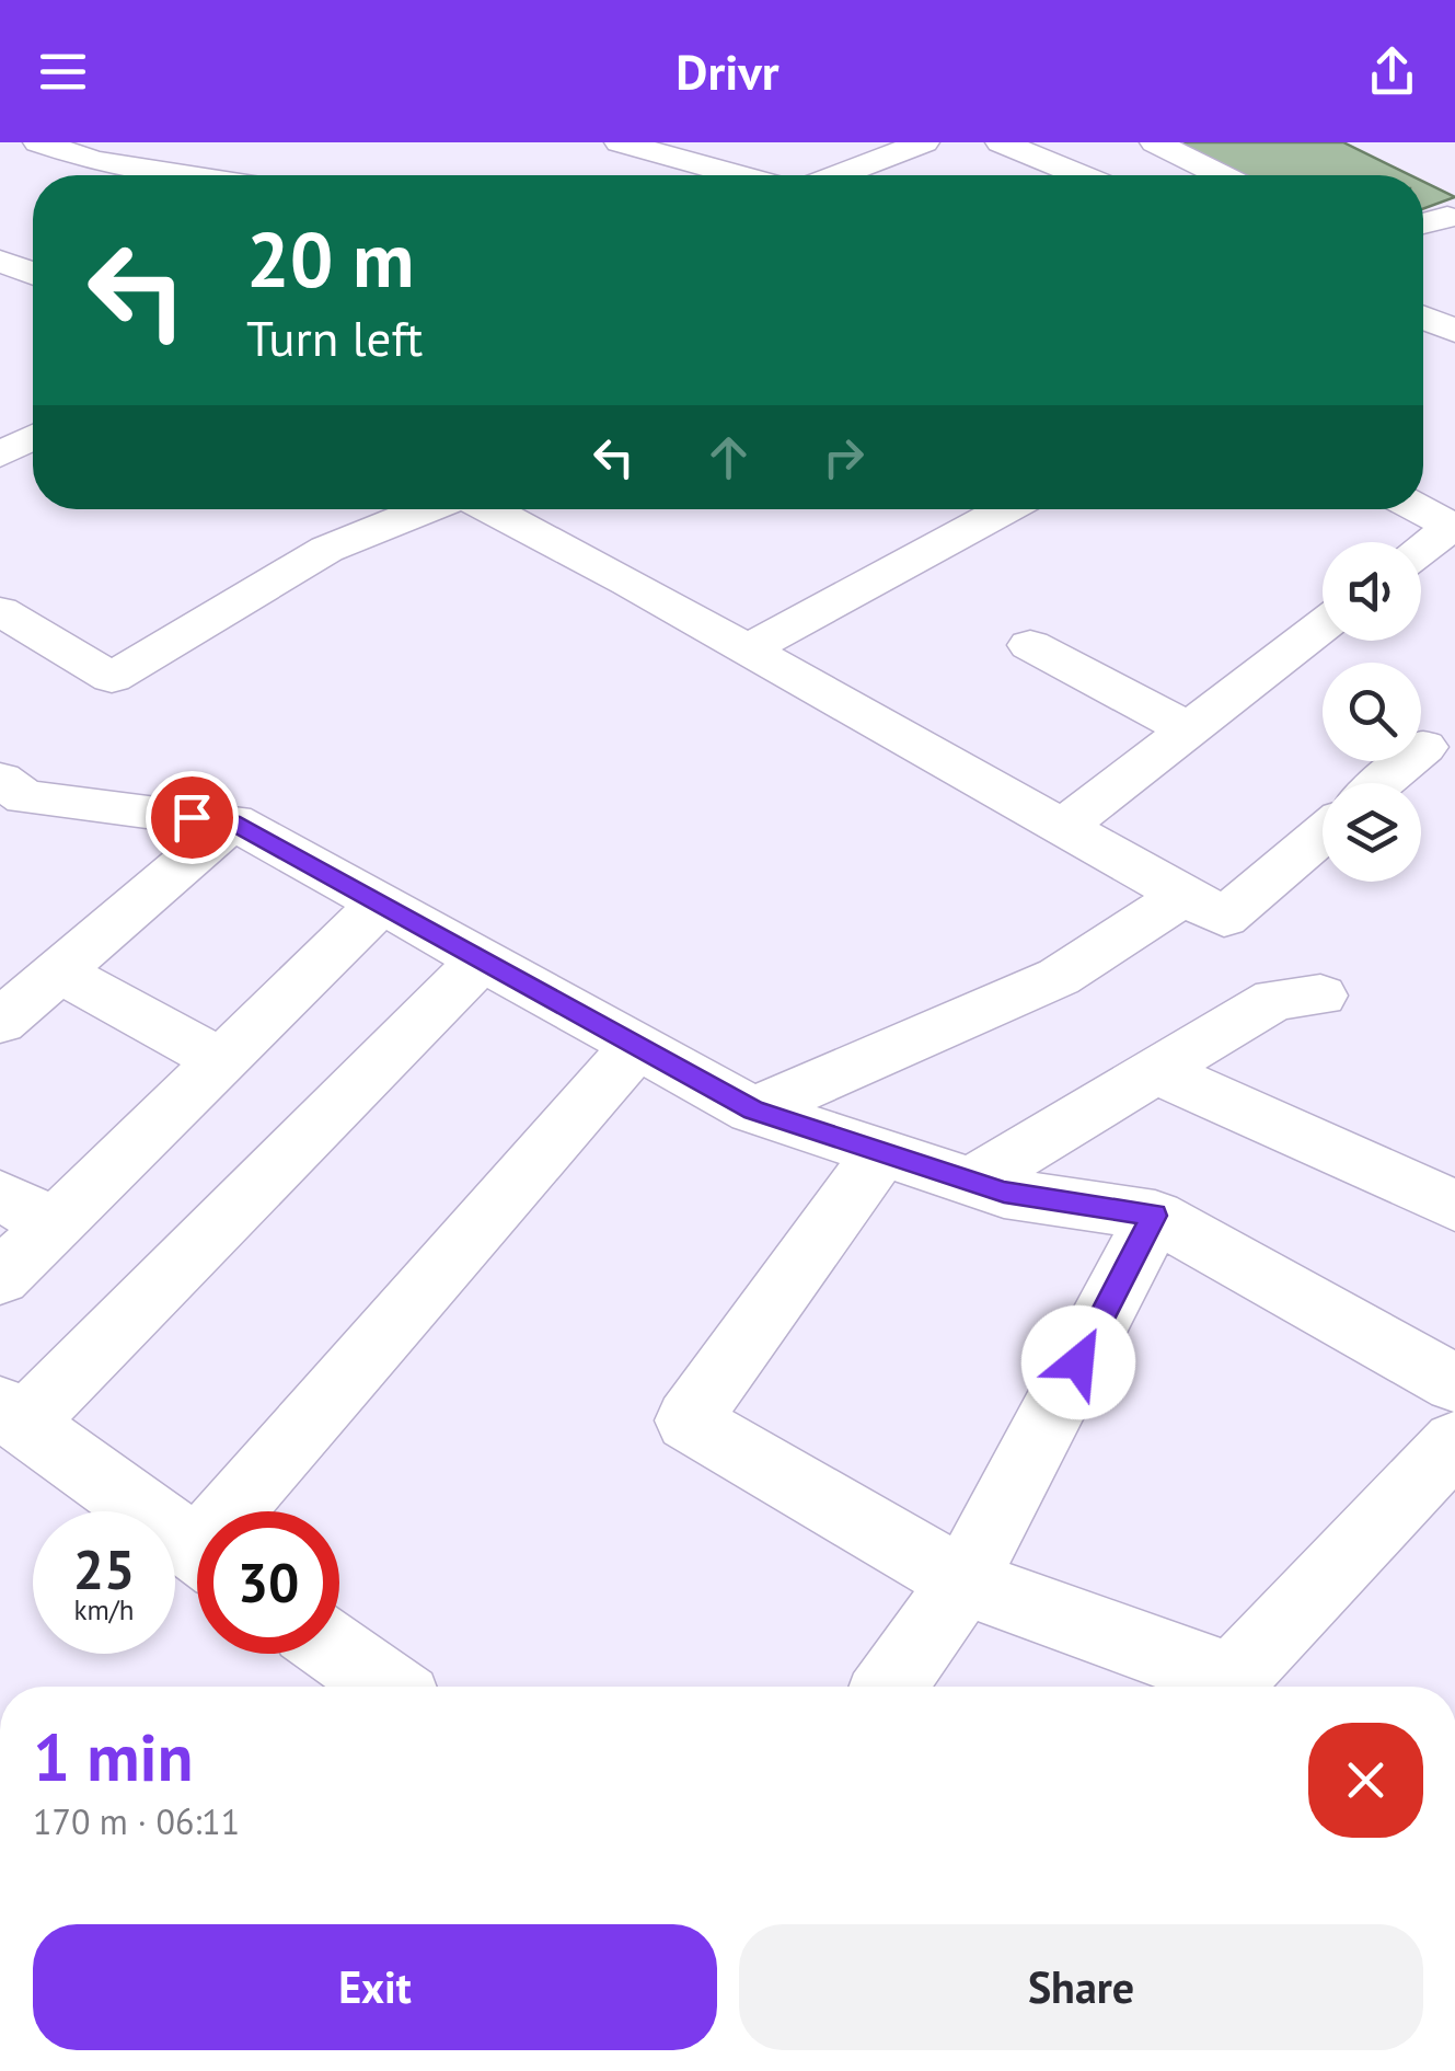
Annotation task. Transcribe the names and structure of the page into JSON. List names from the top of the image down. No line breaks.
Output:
{"page":{"header":"Drivr","turn":["20 m","Turn left"],"speed":"25 km/h","limit":"30","heading":["1 min","170 m · 06:11"],"buttons":["Exit","Share"]}}
